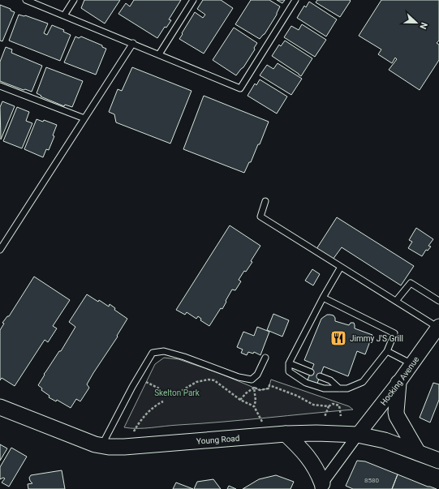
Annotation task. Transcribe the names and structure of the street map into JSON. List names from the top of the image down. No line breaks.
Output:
{"streets":{"main road":["Young Road"],"street":["Hocking Avenue"]},"crossings":[["Hocking Avenue","Young Road"]],"parks":["Skelton Park"],"places":{"restaurant":["Jimmy J'S Grill"]},"house_numbers":["8580"],"north":"right"}
